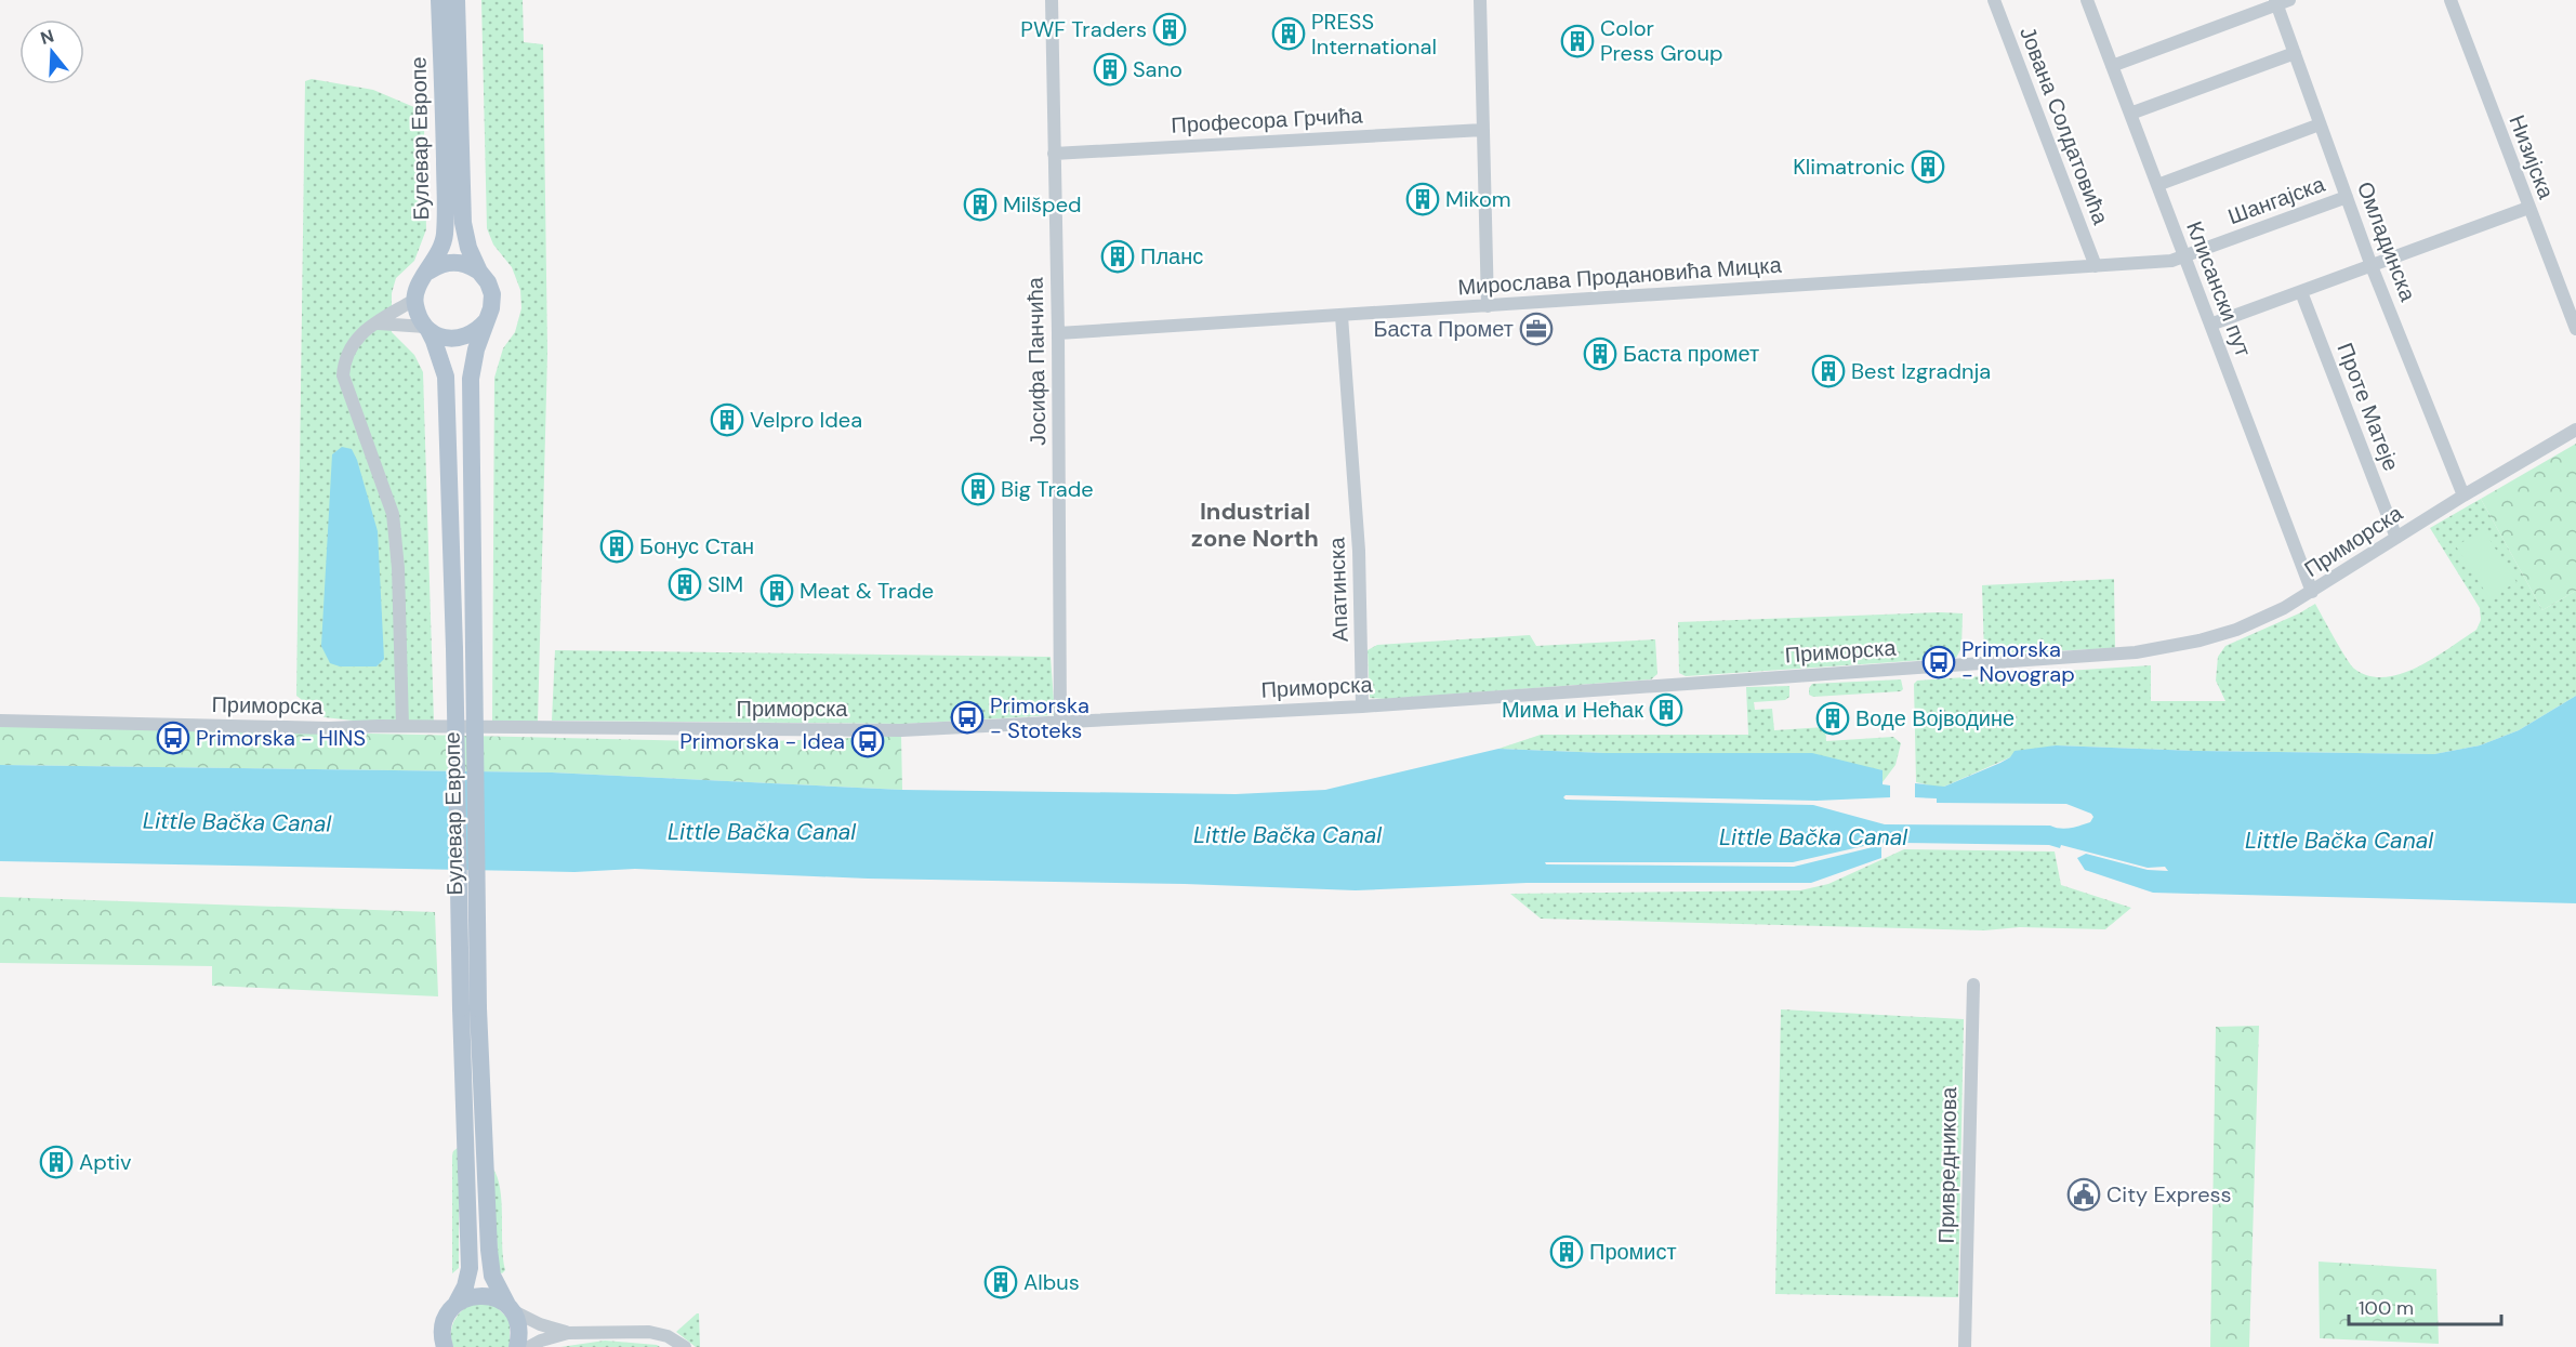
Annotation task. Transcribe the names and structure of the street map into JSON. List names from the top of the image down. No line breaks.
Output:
{"streets":{"main road":["Булевар Европе"],"street":["Професора Грчића","Јована Солдатовића","Низијска","Шангајска","Омладинска","Мирослава Продановића Мицка","Клисански пут","Јосифа Панчића","Проте Матеје","Приморска","Апатинска","Привредникова"]},"crossings":[["Професора Грчића","Јосифа Панчића"],["Јована Солдатовића","Мирослава Продановића Мицка"],["Шангајска","Омладинска"],["Шангајска","Мирослава Продановића Мицка"],["Шангајска","Клисански пут"],["Омладинска","Приморска"],["Мирослава Продановића Мицка","Клисански пут"],["Мирослава Продановића Мицка","Јосифа Панчића"],["Мирослава Продановића Мицка","Апатинска"],["Клисански пут","Приморска"],["Јосифа Панчића","Приморска"],["Проте Матеје","Приморска"],["Приморска","Апатинска"]],"districts":["Industrial zone North"],"water":["Little Bačka Canal"],"places":{"building":["PWF Traders","PRESS International","Color Press Group","Sano","Klimatronic","Mikom","Milšped","Планс","Баста промет","Best Izgradnja","Velpro Idea","Big Trade","Бонус Стан","SIM","Meat & Trade","Мима и Нећак","Воде Војводине","Aptiv","Промист","Albus"],"office":["Баста Промет"],"bus stop":["Primorska - Novograp","Primorska - Stoteks","Primorska - HINS","Primorska - Idea"],"public building":["City Express"]},"scale_bar":"100 m","north":"top"}
